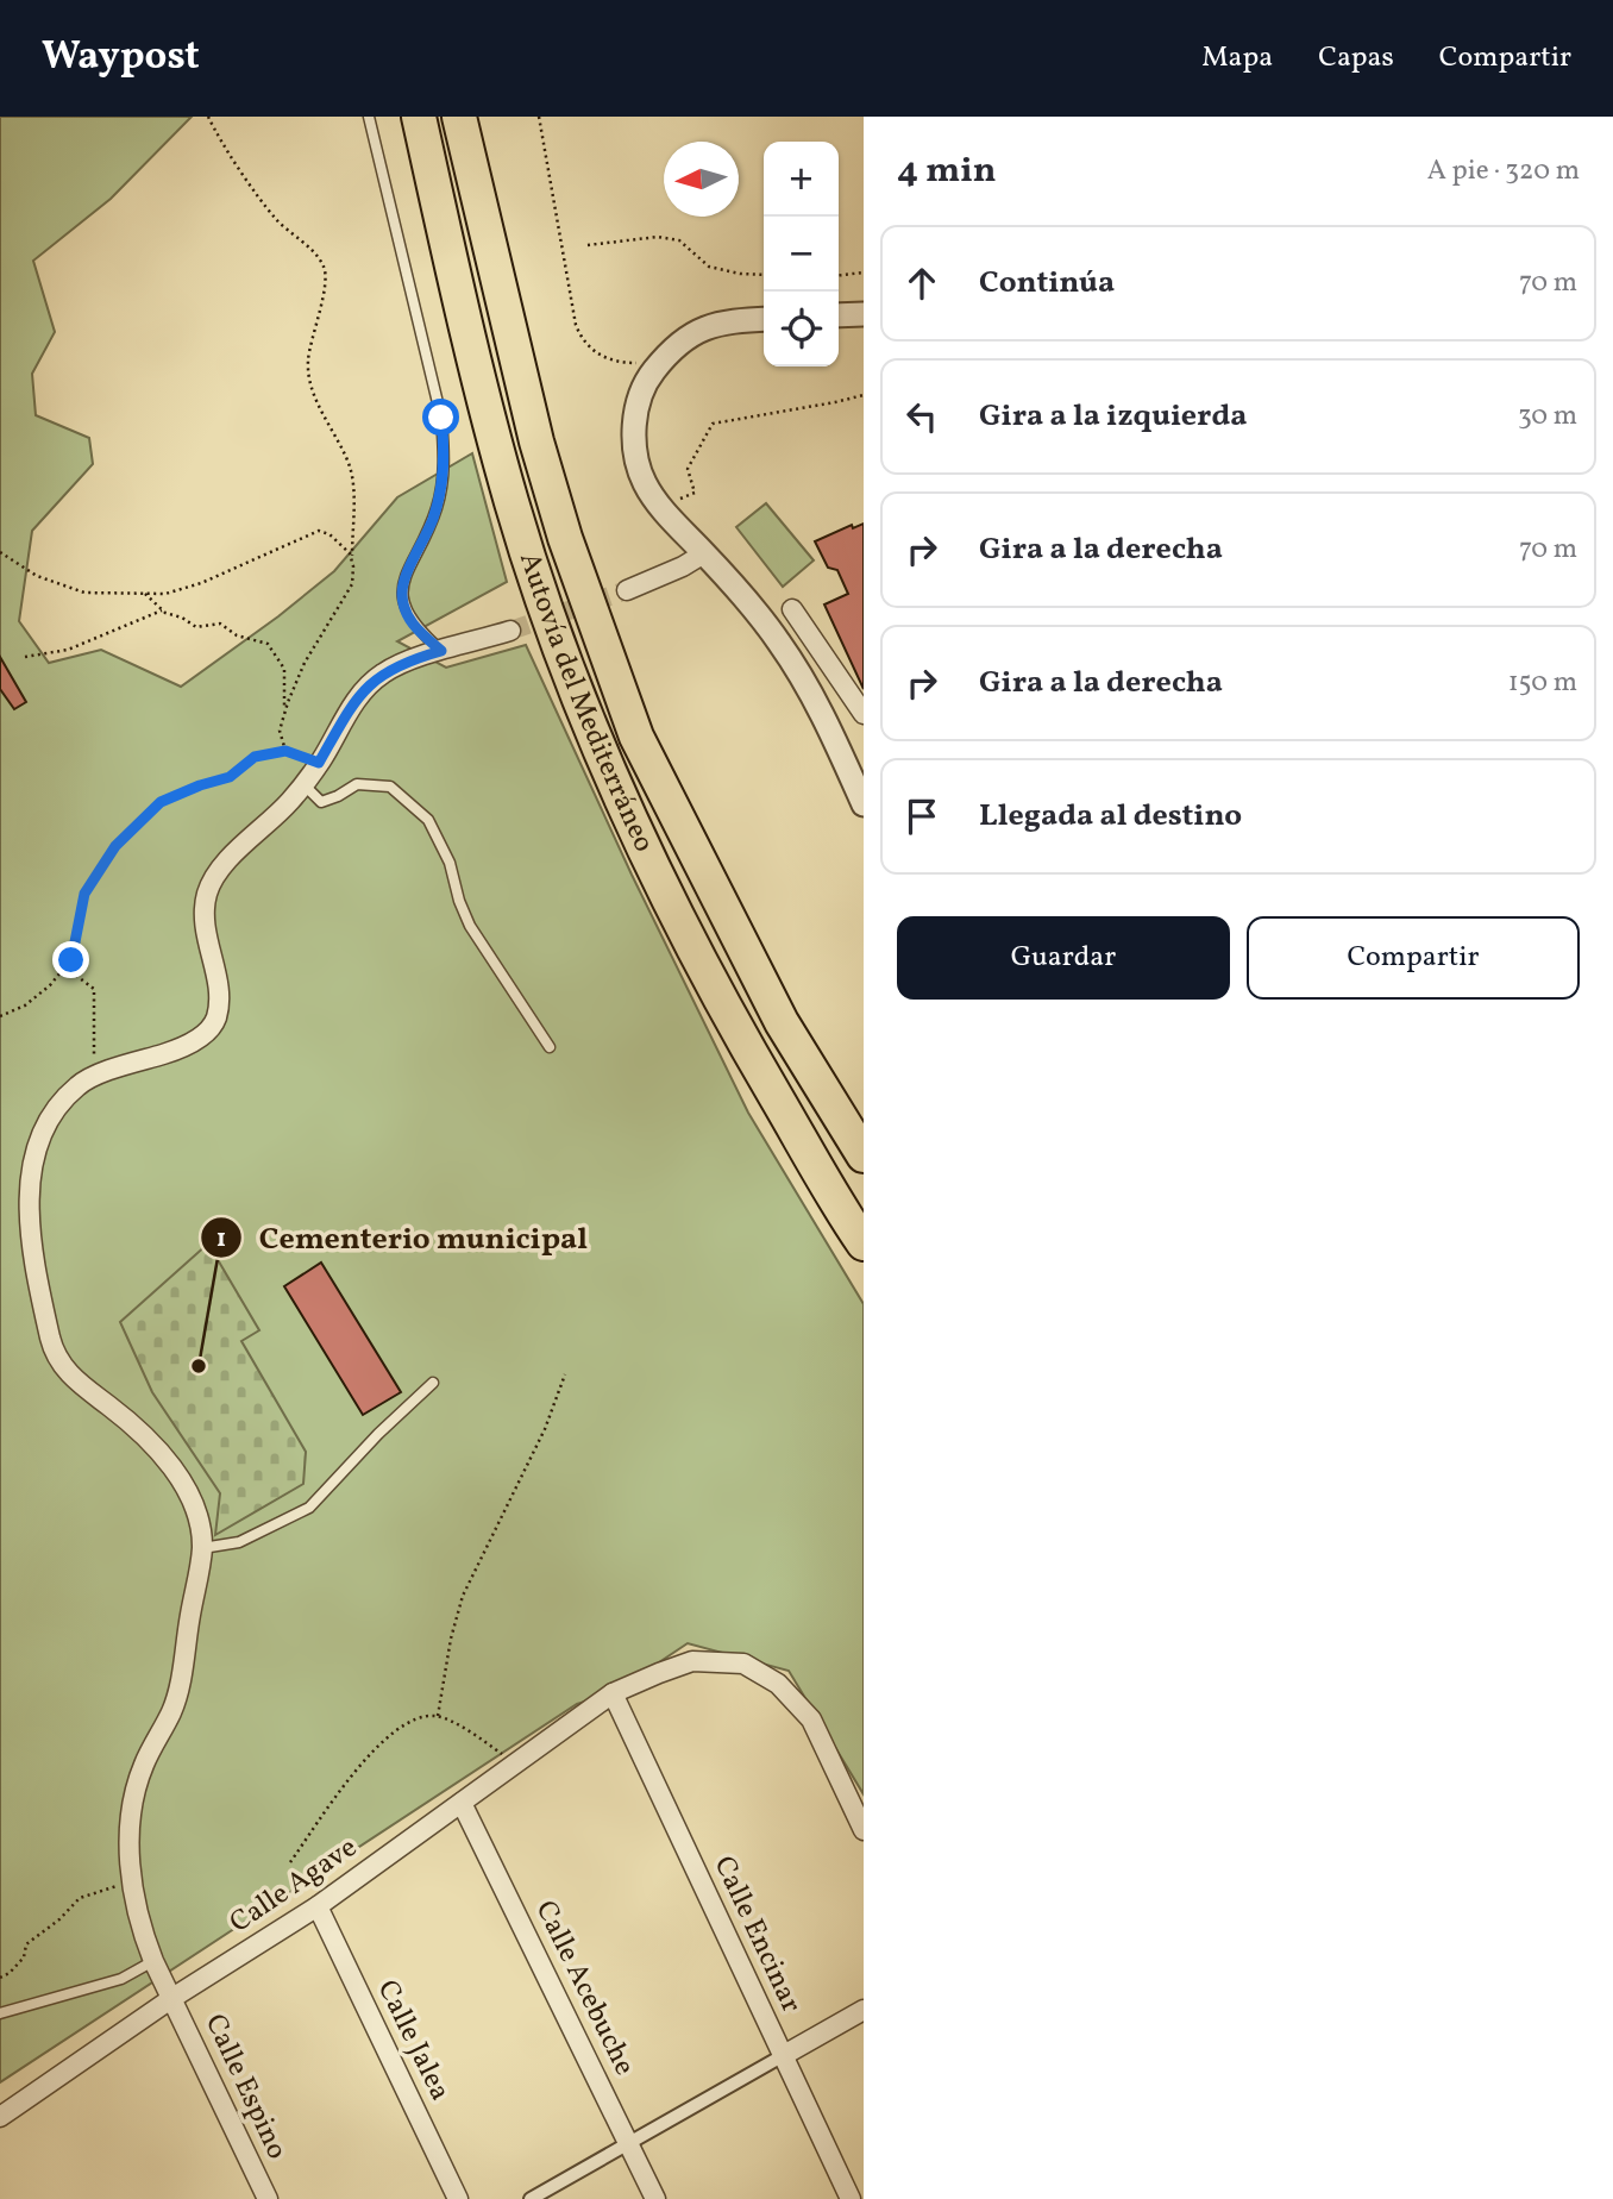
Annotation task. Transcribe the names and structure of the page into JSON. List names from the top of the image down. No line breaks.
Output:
{"streets":{"highway":["Autovía del Mediterráneo"],"street":["Calle Agave","Calle Encinar","Calle Acebuche","Calle Jalea","Calle Espino"]},"crossings":[["Calle Agave","Calle Encinar"],["Calle Agave","Calle Acebuche"],["Calle Agave","Calle Jalea"],["Calle Agave","Calle Espino"]],"places":["Cementerio municipal"],"north":"left","page":{"header":"Waypost","nav":["Mapa","Capas","Compartir"],"heading":["4 min","A pie · 320 m"],"map_buttons":["+","−"],"list":[["Continúa","70 m"],["Gira a la izquierda","30 m"],["Gira a la derecha","70 m"],["Gira a la derecha","150 m"],"Llegada al destino"],"buttons":["Guardar","Compartir"]}}
